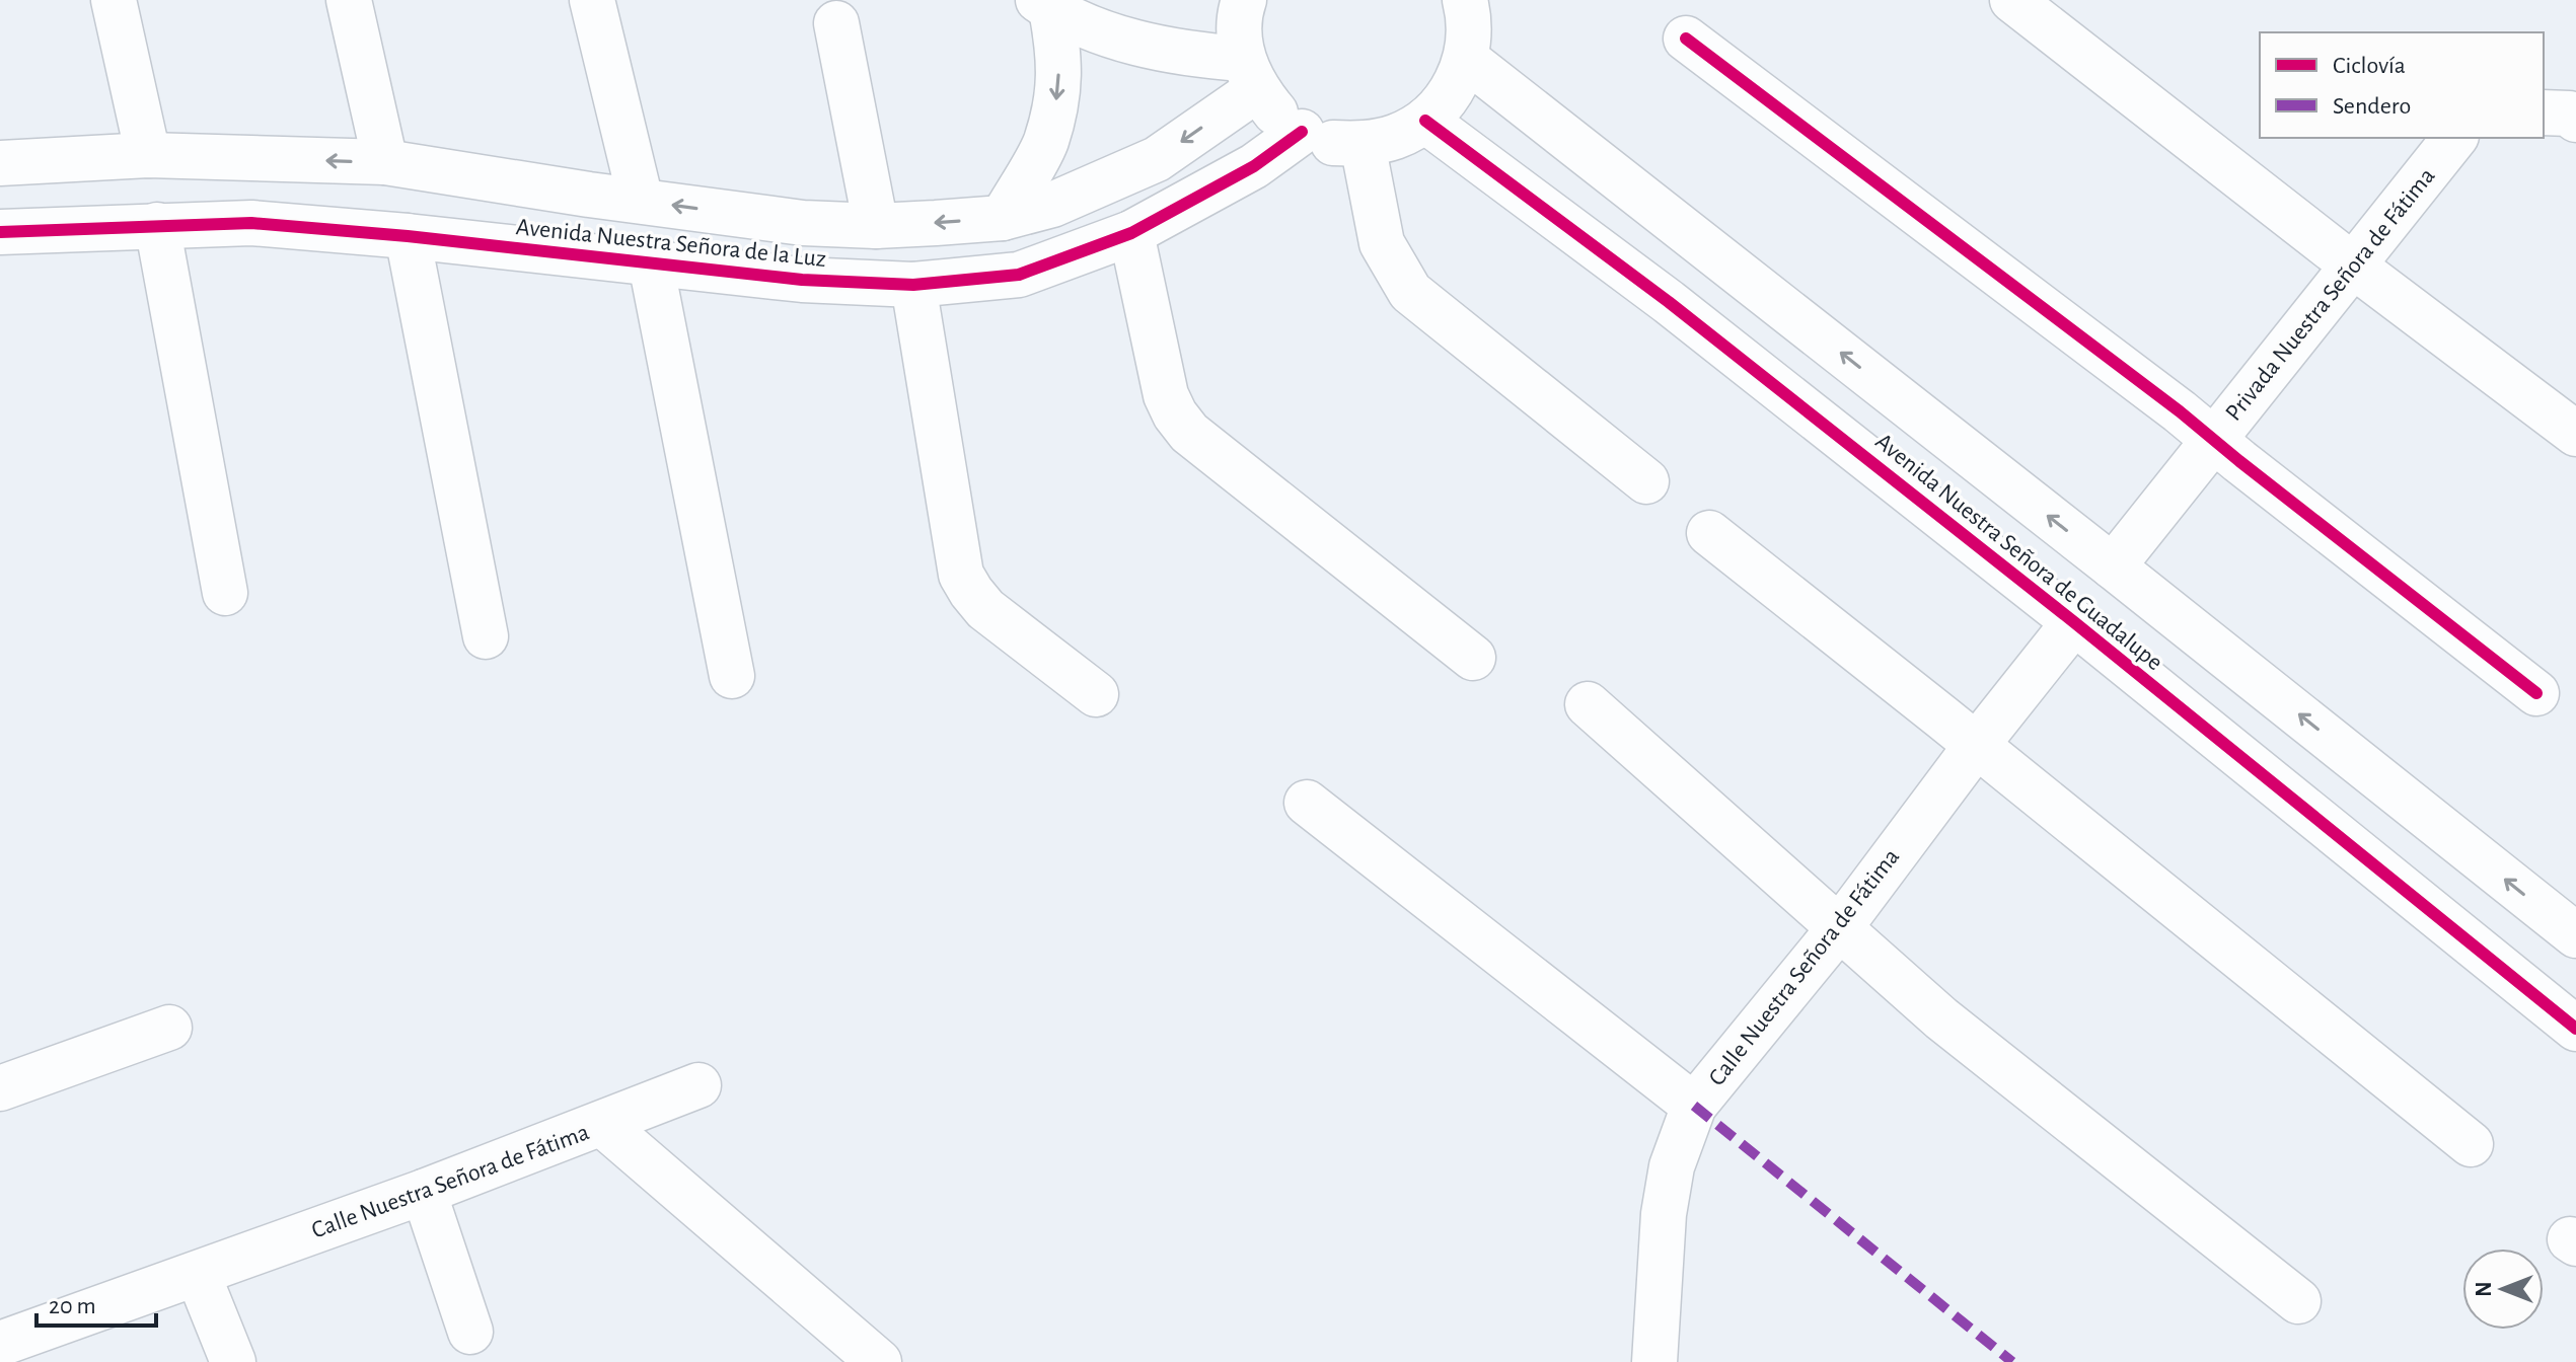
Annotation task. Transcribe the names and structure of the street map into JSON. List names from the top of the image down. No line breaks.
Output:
{"streets":{"street":["Avenida Nuestra Señora de la Luz","Privada Nuestra Señora de Fátima","Avenida Nuestra Señora de Guadalupe","Calle Nuestra Señora de Fátima"]},"crossings":[["Privada Nuestra Señora de Fátima","Avenida Nuestra Señora de Guadalupe"],["Avenida Nuestra Señora de Guadalupe","Calle Nuestra Señora de Fátima"]],"legend":["Ciclovía","Sendero"],"scale_bar":"20 m","north":"left"}
